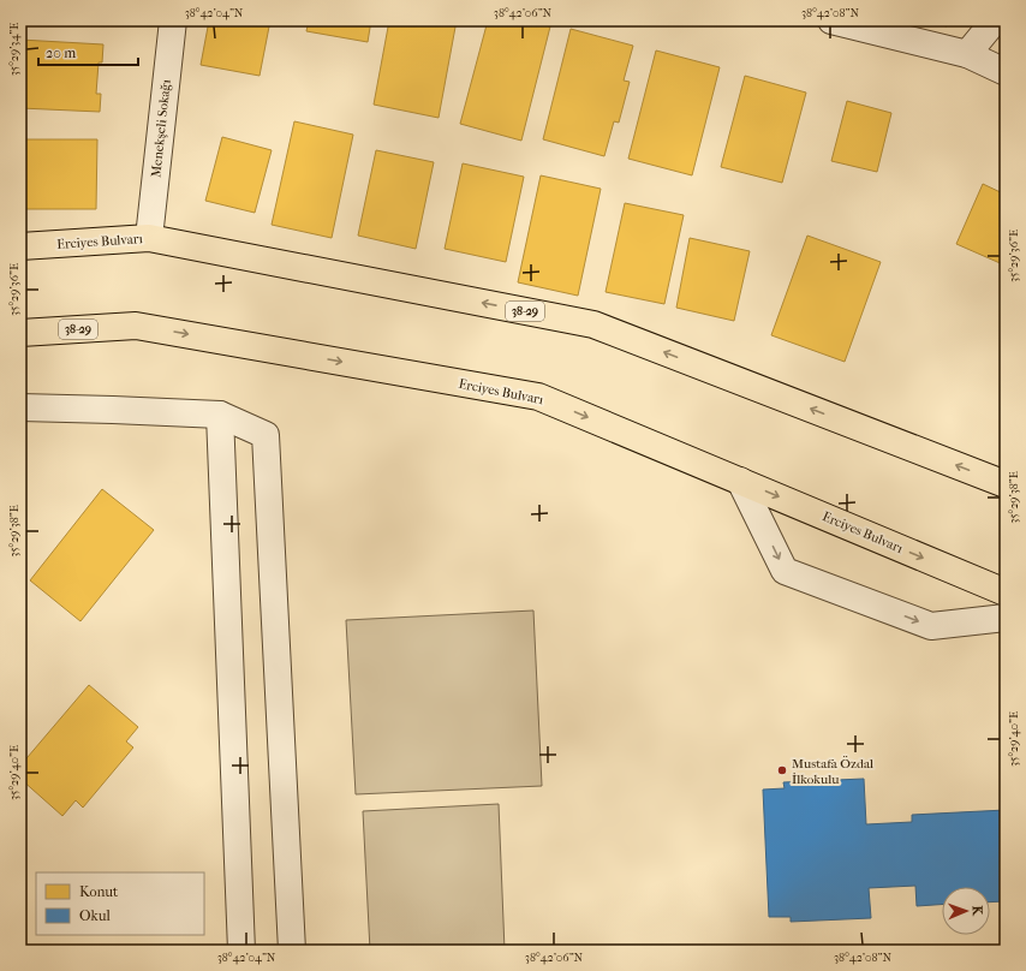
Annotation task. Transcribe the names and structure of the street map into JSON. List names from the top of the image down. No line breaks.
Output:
{"streets":{"highway":["Erciyes Bulvarı","38-29"],"street":["Menekşeli Sokağı"]},"crossings":[["Menekşeli Sokağı","Erciyes Bulvarı"]],"places":["Mustafa Özdal İlkokulu"],"legend":["Konut","Okul"],"scale_bar":"20 m","north":"right","coordinates":["38°42'04\"N","38°42'06\"N","38°42'08\"N","35°29'34\"E","35°29'36\"E","35°29'38\"E","35°29'40\"E"]}
